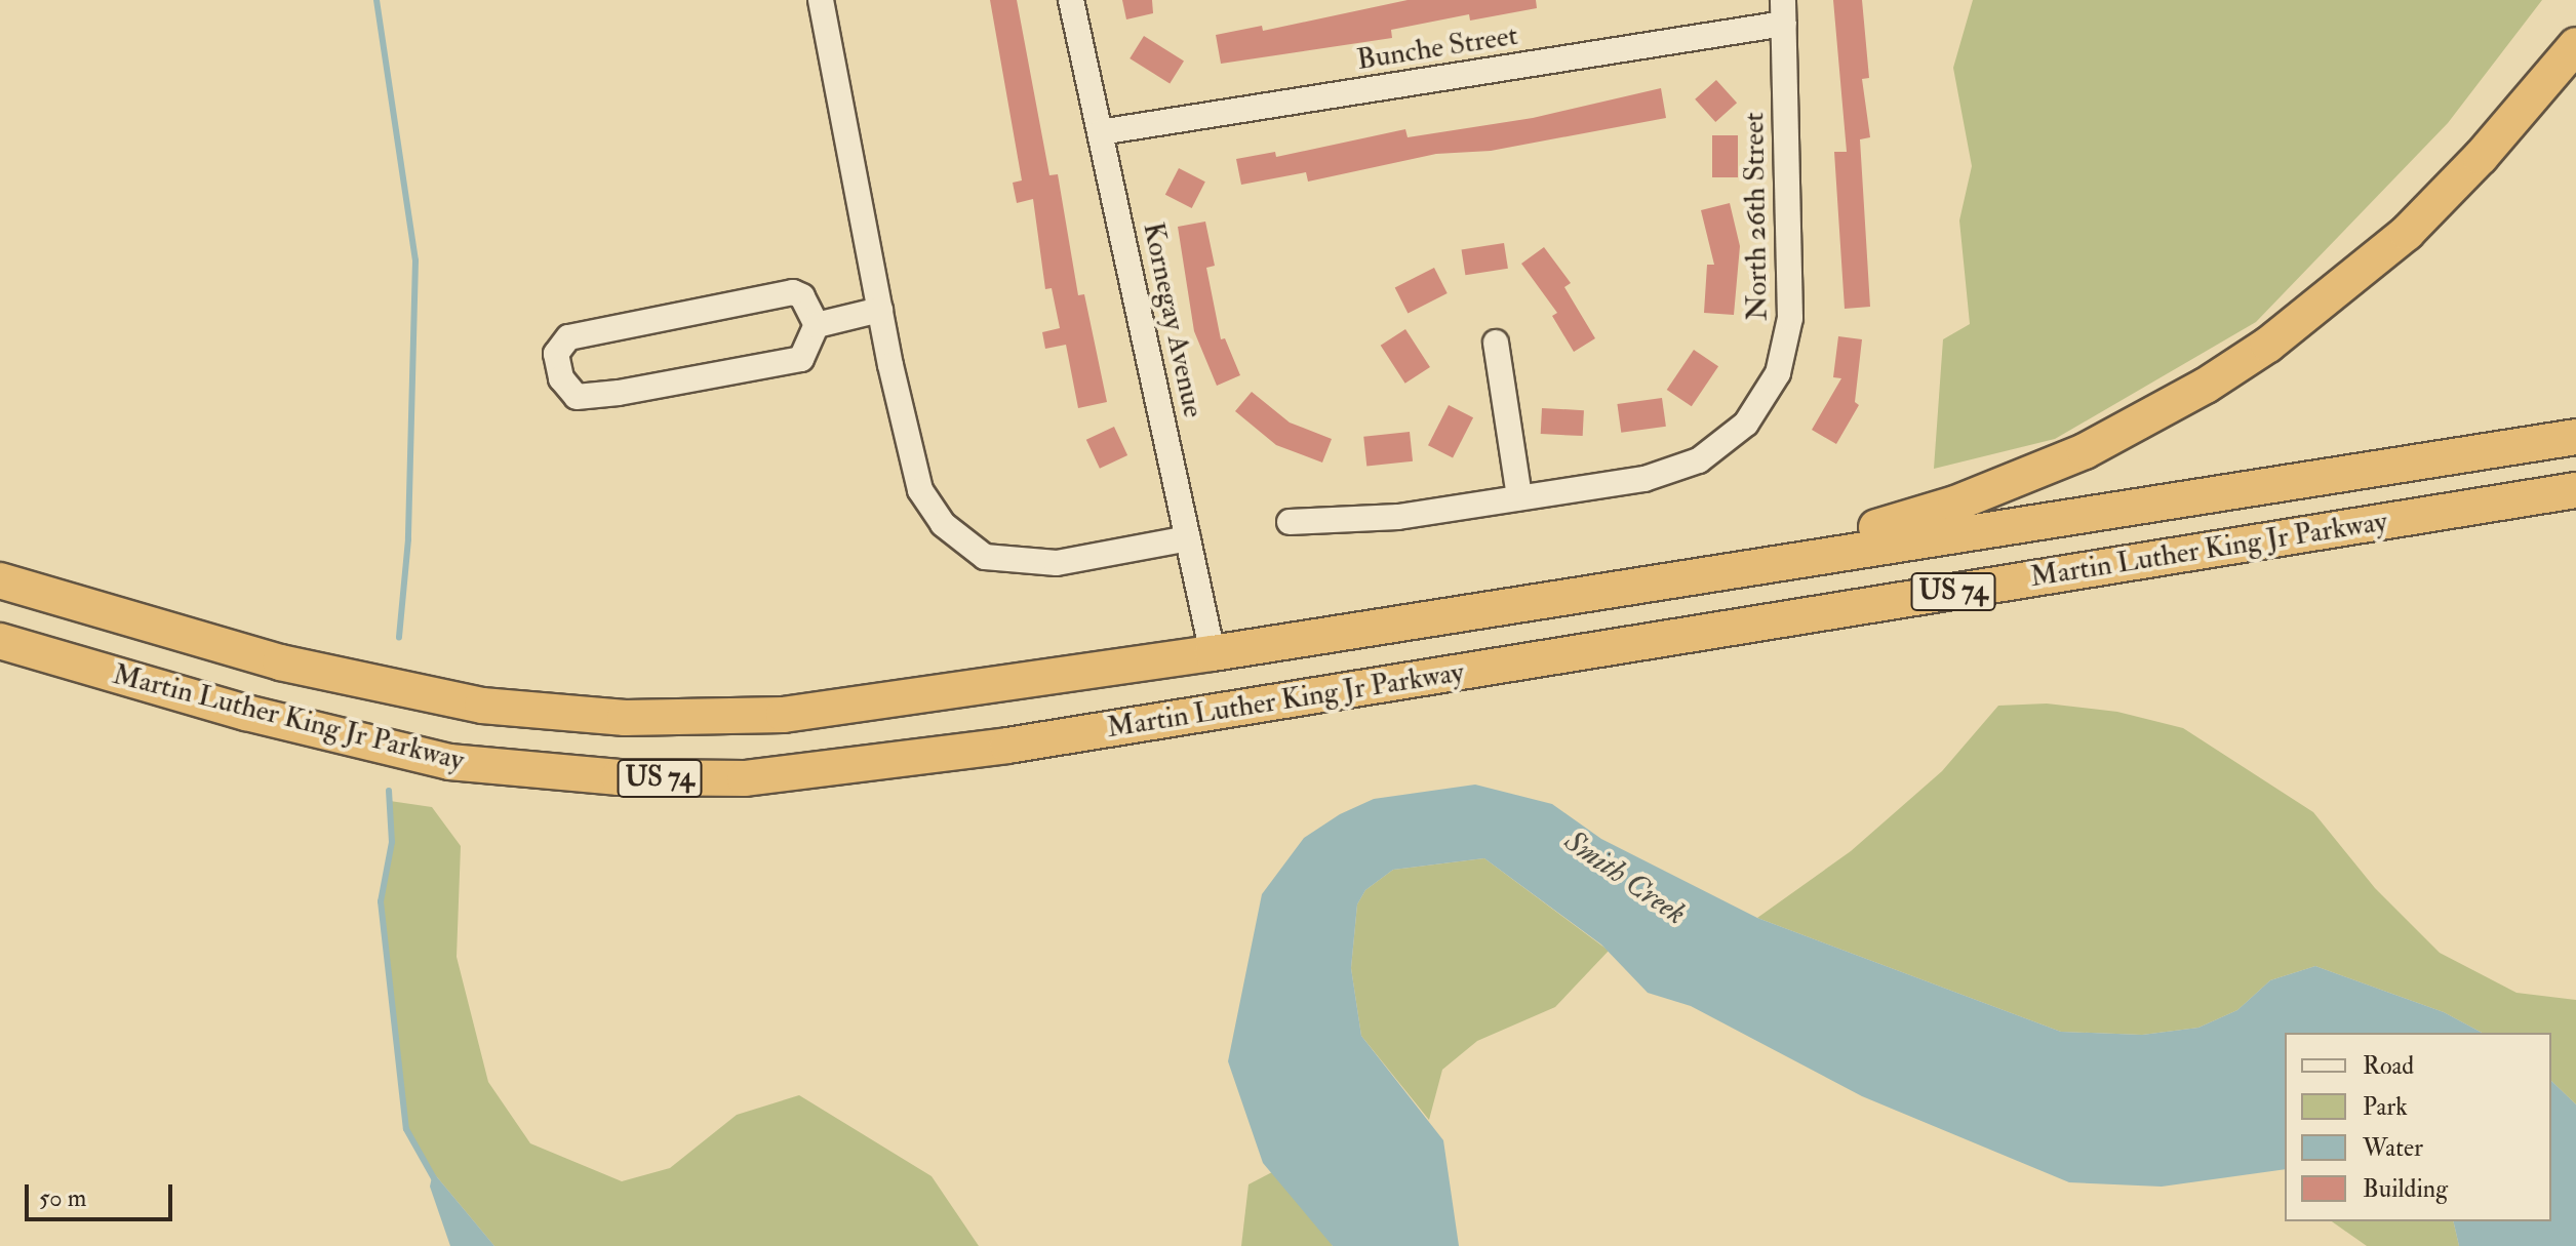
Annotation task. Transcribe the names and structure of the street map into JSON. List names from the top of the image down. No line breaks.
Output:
{"streets":{"highway":["Martin Luther King Jr Parkway","US 74"],"street":["Bunche Street","North 26th Street","Kornegay Avenue"]},"crossings":[["Bunche Street","North 26th Street"],["Bunche Street","Kornegay Avenue"],["Kornegay Avenue","Martin Luther King Jr Parkway"]],"water":["Smith Creek"],"legend":["Road","Park","Water","Building"],"scale_bar":"50 m"}
